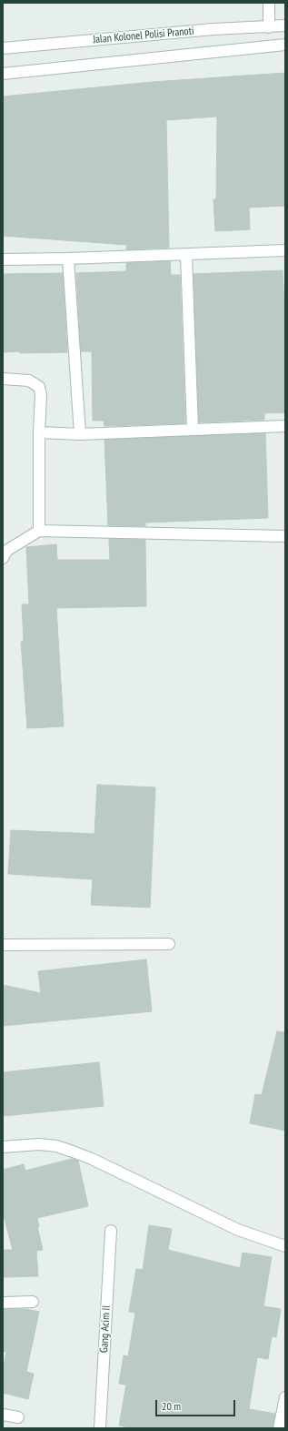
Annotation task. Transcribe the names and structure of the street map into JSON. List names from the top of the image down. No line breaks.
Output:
{"streets":{"street":["Jalan Kolonel Polisi Pranoti","Gang Acim II"]},"scale_bar":"20 m"}
